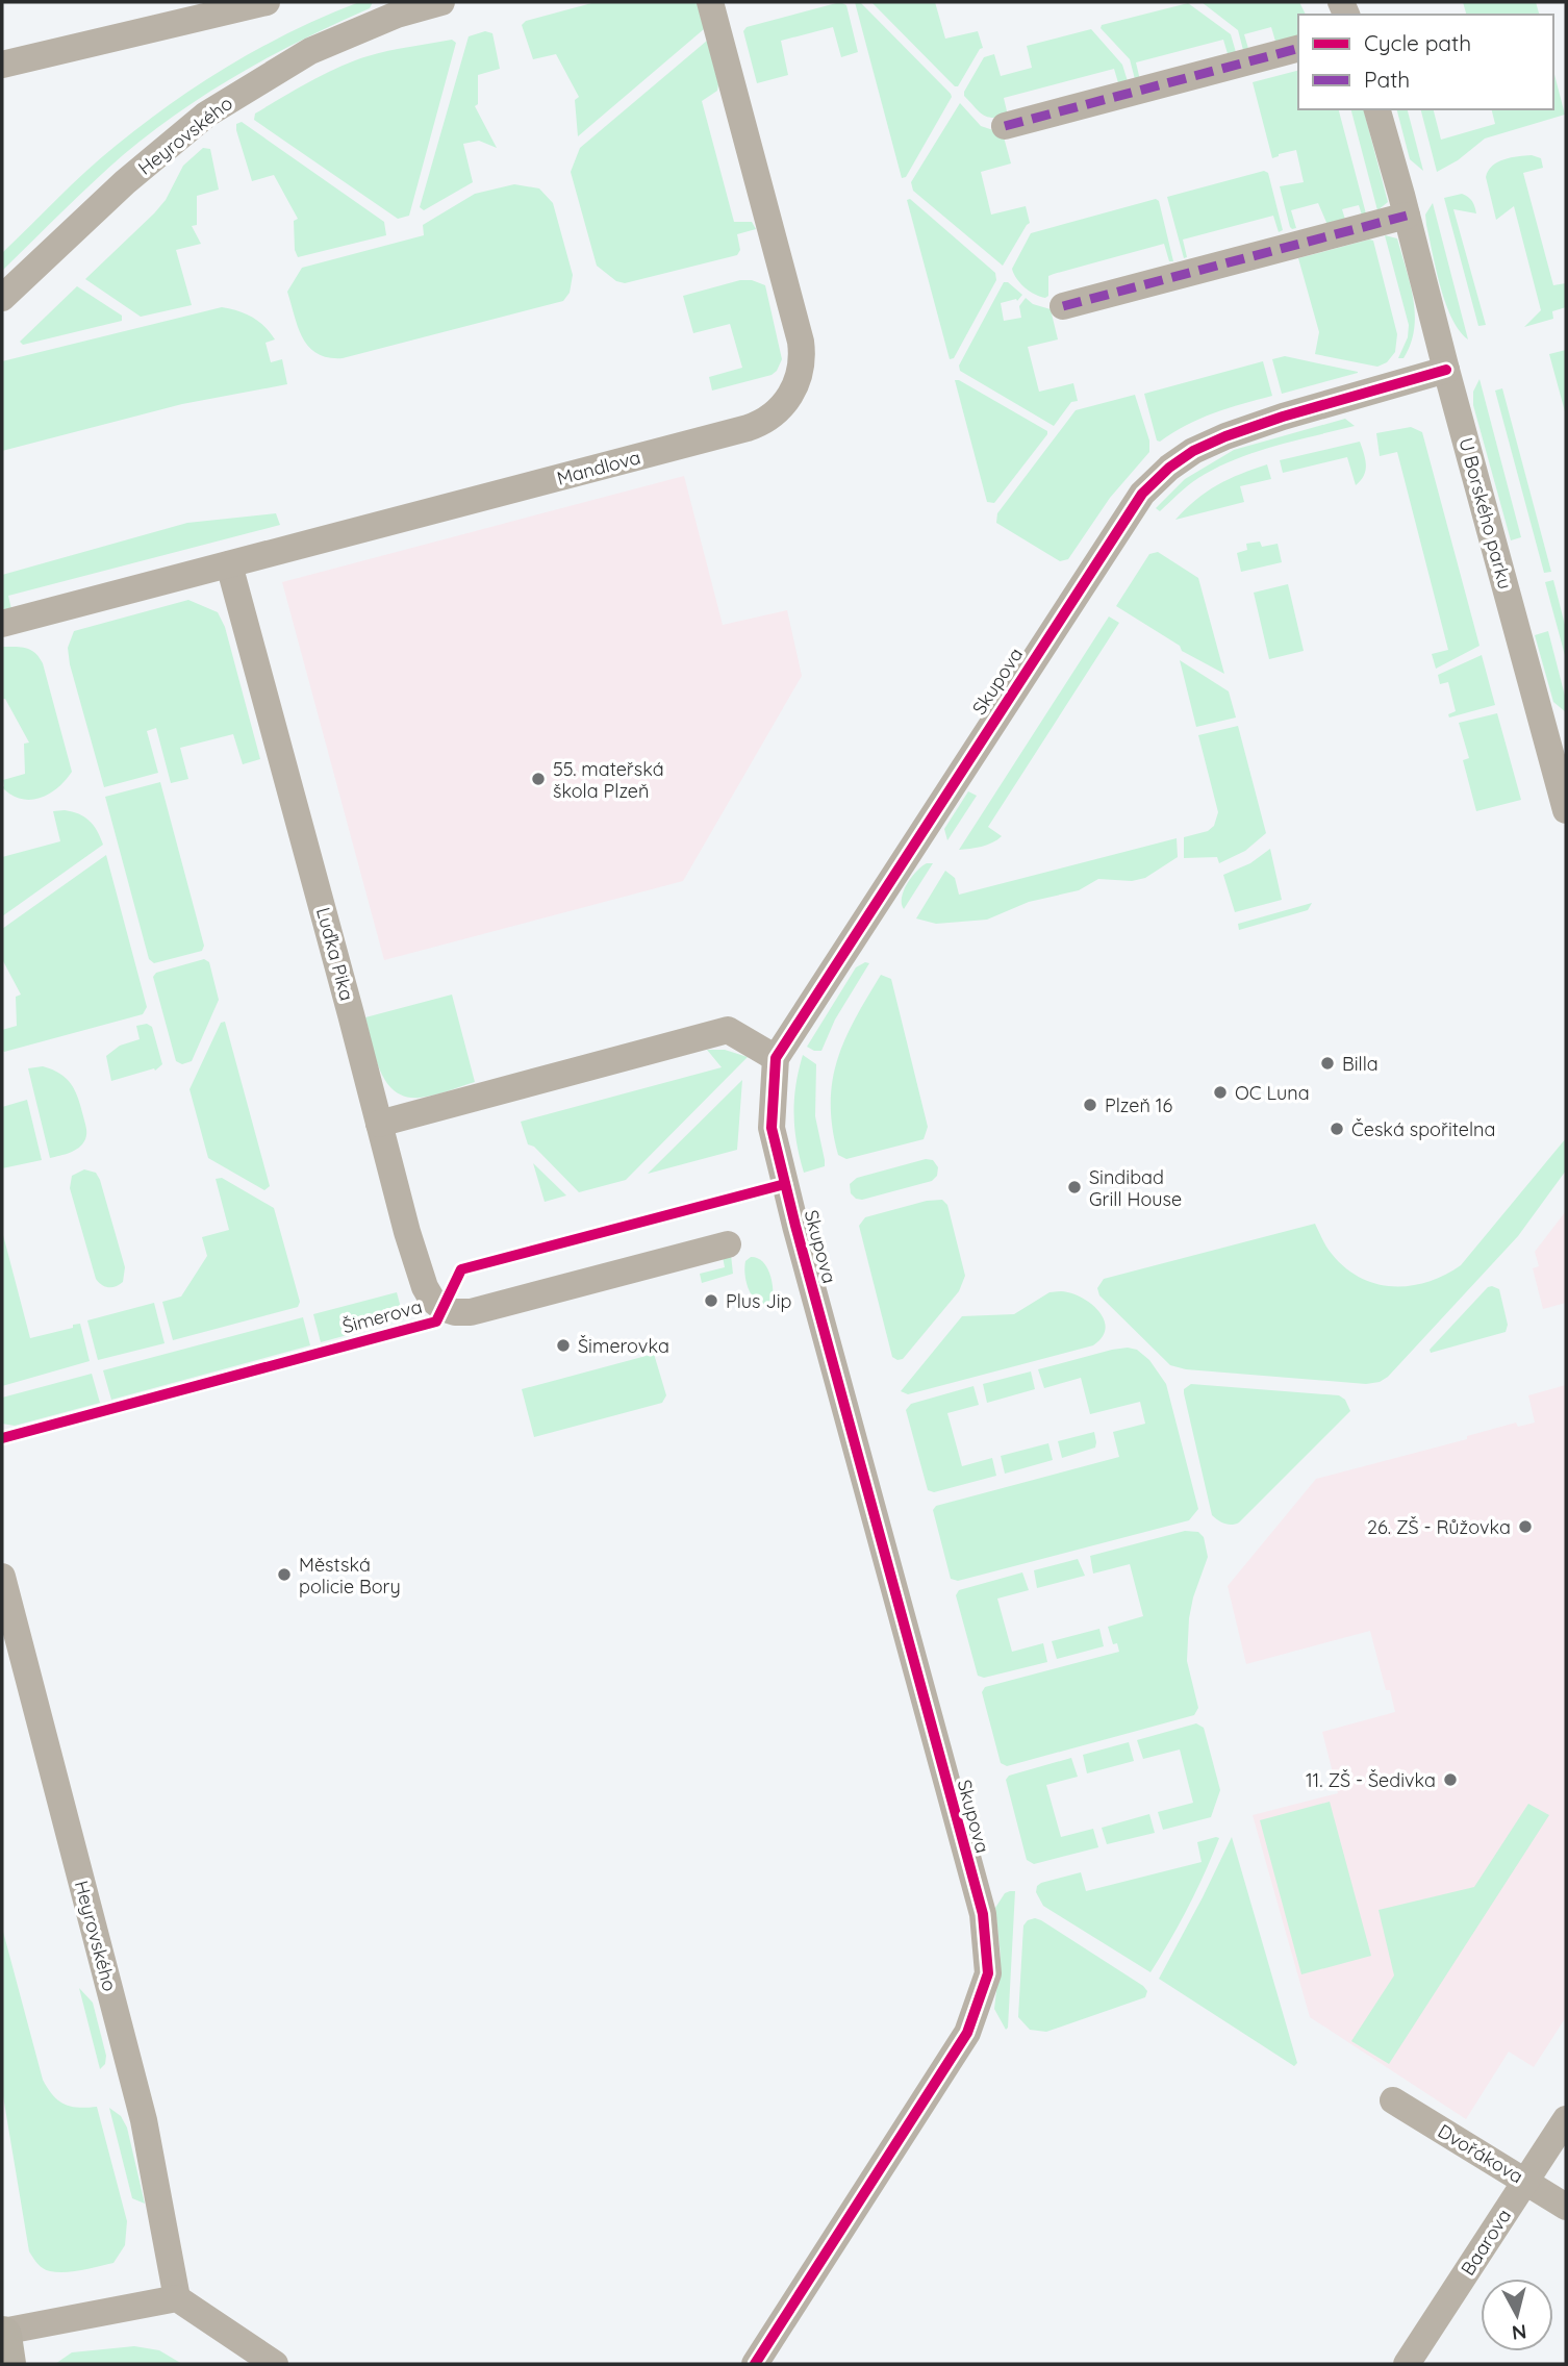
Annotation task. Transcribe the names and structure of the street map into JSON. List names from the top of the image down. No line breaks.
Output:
{"streets":{"street":["Heyrovského","Mandlova","U Borského parku","Skupova","Luďka Pika","Dvořákova","Baarova"],"cycle path":["Šimerova"]},"crossings":[["Mandlova","Luďka Pika"],["U Borského parku","Skupova"],["Dvořákova","Baarova"]],"places":["55. mateřská škola Plzeň","Billa","OC Luna","Plzeň 16","Česká spořitelna","Sindibad Grill House","Plus Jip","Šimerovka","26. ZŠ - Růžovka","Městská policie Bory","11. ZŠ - Šedivka"],"legend":["Cycle path","Path"],"north":"bottom"}
